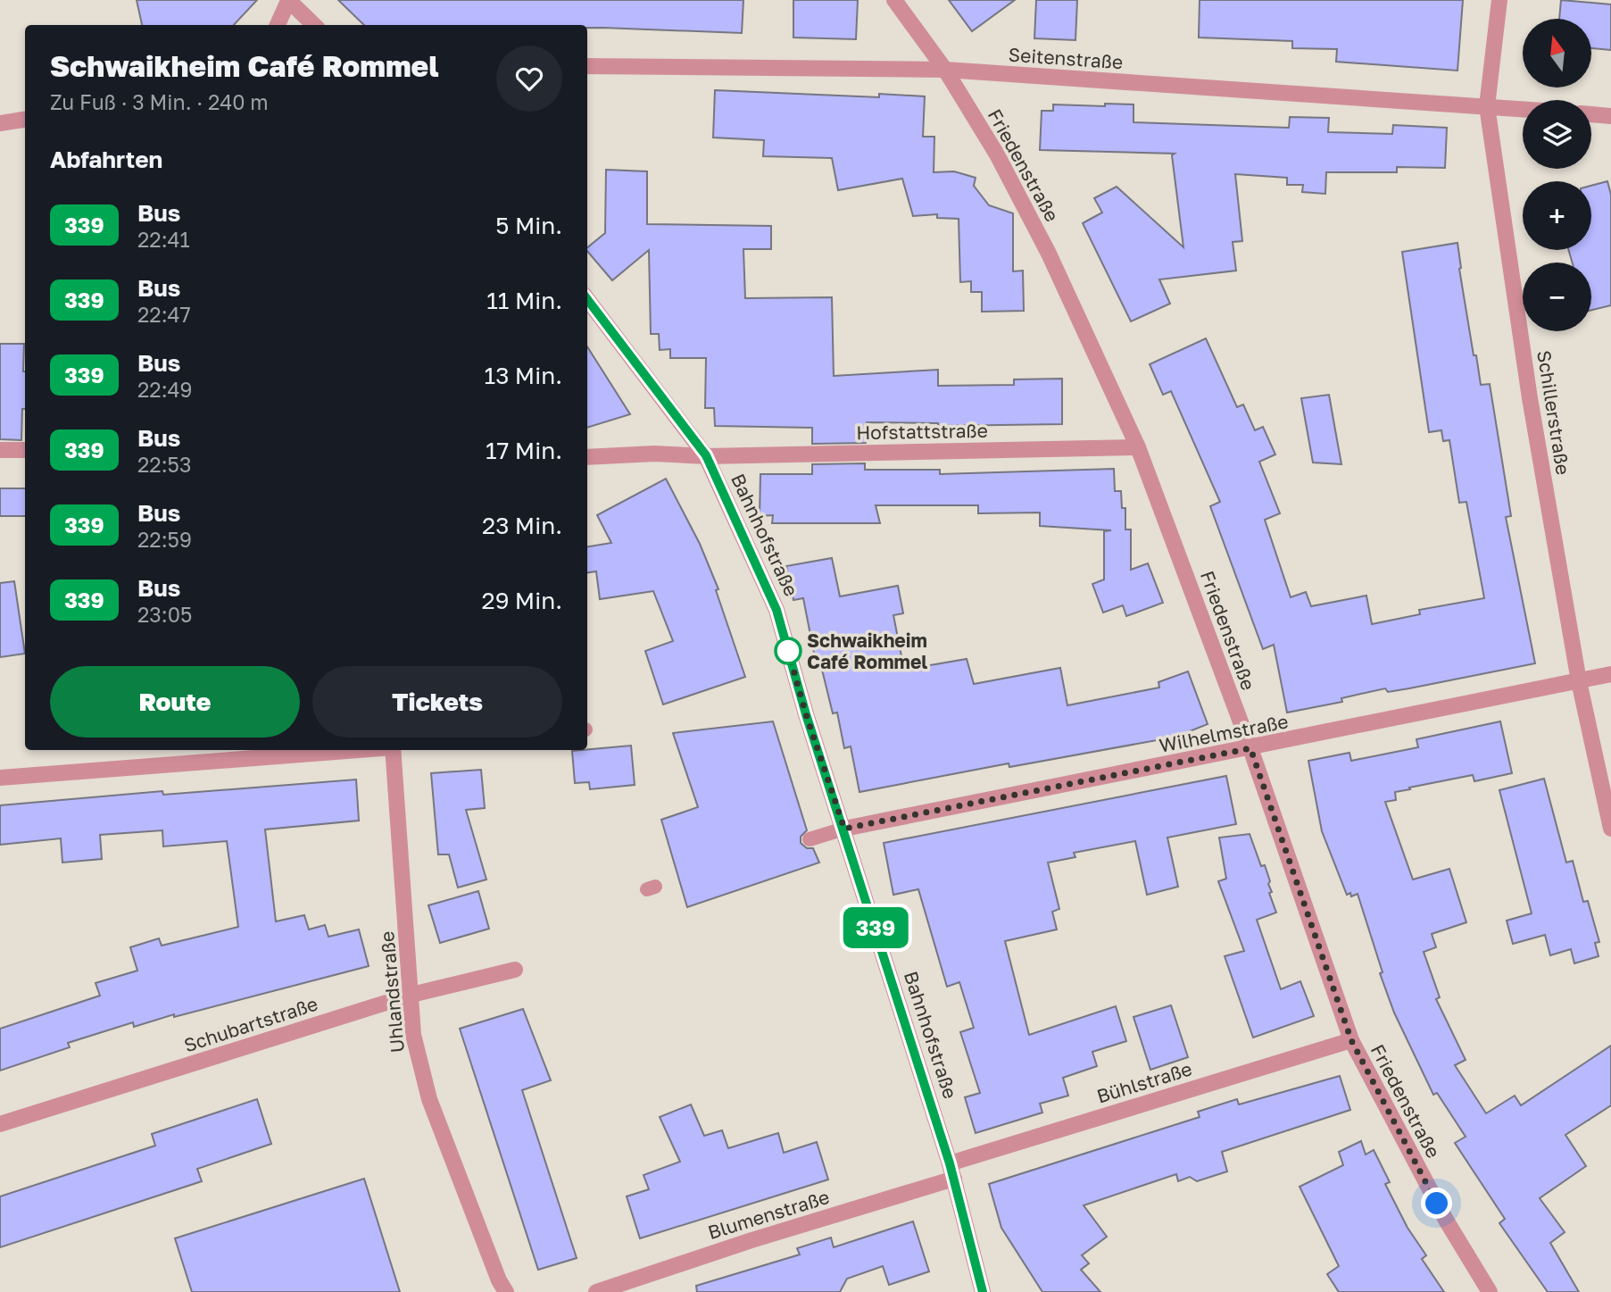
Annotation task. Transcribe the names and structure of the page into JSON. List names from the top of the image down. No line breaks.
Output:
{"streets":{"street":["Seitenstraße","Friedenstraße","Schillerstraße","Hofstattstraße","Bahnhofstraße","Wilhelmstraße","Uhlandstraße","Schubartstraße","Bühlstraße","Blumenstraße"]},"crossings":[["Seitenstraße","Friedenstraße"],["Seitenstraße","Schillerstraße"],["Friedenstraße","Hofstattstraße"],["Friedenstraße","Wilhelmstraße"],["Friedenstraße","Bühlstraße"],["Schillerstraße","Wilhelmstraße"],["Hofstattstraße","Bahnhofstraße"],["Bahnhofstraße","Wilhelmstraße"],["Bahnhofstraße","Bühlstraße"],["Bahnhofstraße","Blumenstraße"],["Uhlandstraße","Schubartstraße"],["Bühlstraße","Blumenstraße"]],"places":["Schwaikheim Café Rommel"],"lines":["bus line 339"],"north":"top","page":{"on_map":"339","map_buttons":["+","−"],"heading":[["Schwaikheim Café Rommel","Zu Fuß · 3 Min. · 240 m"],"Abfahrten"],"list":[{"mark":"339","name":"Bus","note":"22:41","value":"5 Min."},{"mark":"339","name":"Bus","note":"22:47","value":"11 Min."},{"mark":"339","name":"Bus","note":"22:49","value":"13 Min."},{"mark":"339","name":"Bus","note":"22:53","value":"17 Min."},{"mark":"339","name":"Bus","note":"22:59","value":"23 Min."},{"mark":"339","name":"Bus","note":"23:05","value":"29 Min."}],"buttons":["Route","Tickets"]}}
